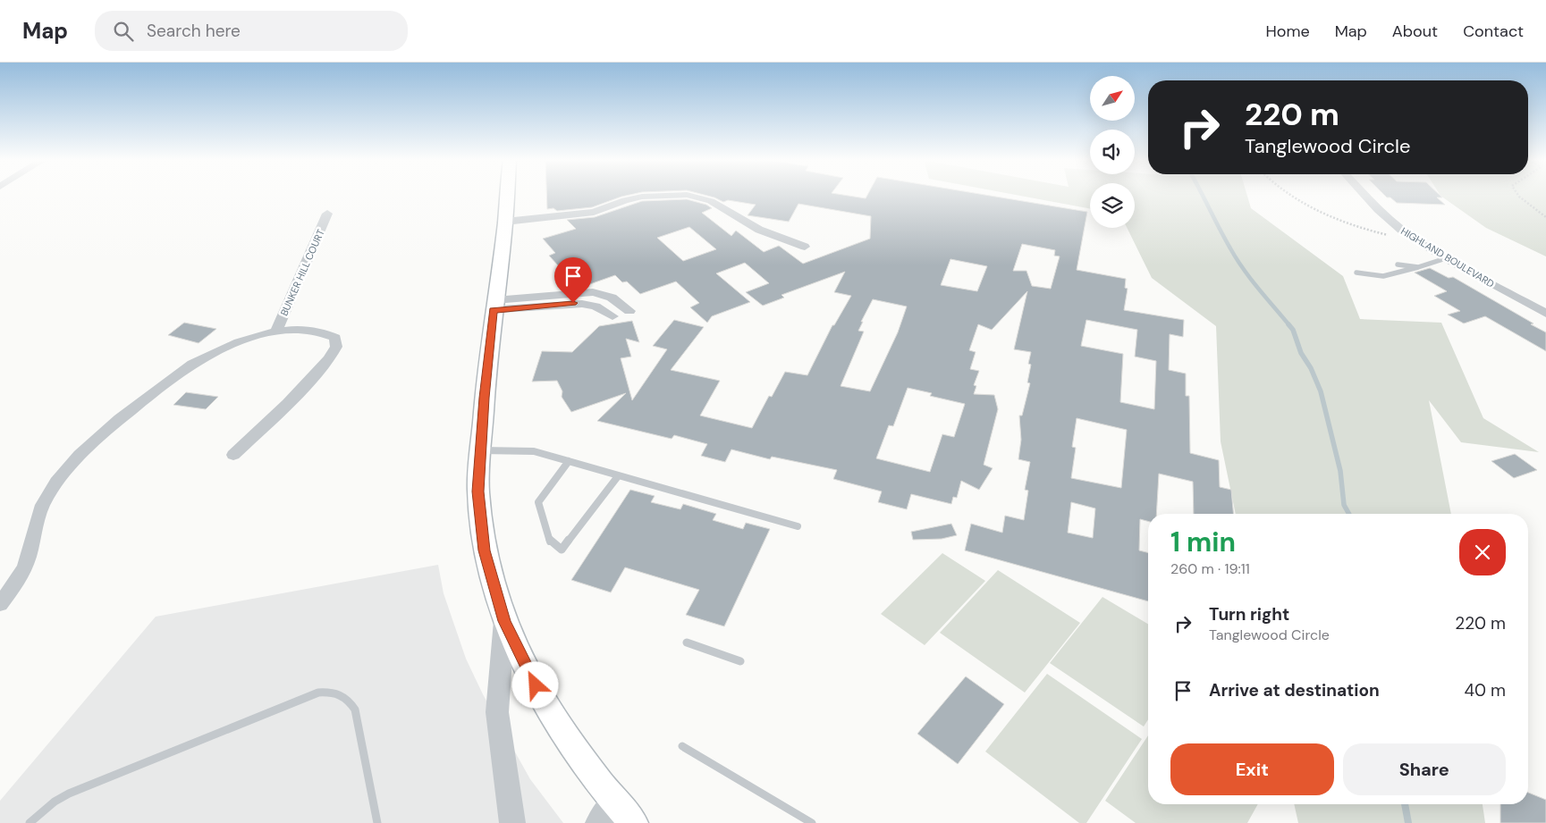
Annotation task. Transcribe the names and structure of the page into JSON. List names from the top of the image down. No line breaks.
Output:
{"streets":{"street":["HIGHLAND BOULEVARD","BUNKER HILL COURT"]},"north":"top right","page":{"header":"Map","search":"Search here","nav":["Home","Map","About","Contact"],"turn":["220 m","Tanglewood Circle"],"heading":["1 min","260 m · 19:11"],"list":[{"name":"Turn right","note":"Tanglewood Circle","value":"220 m"},{"name":"Arrive at destination","value":"40 m"}],"buttons":["Exit","Share"]}}
